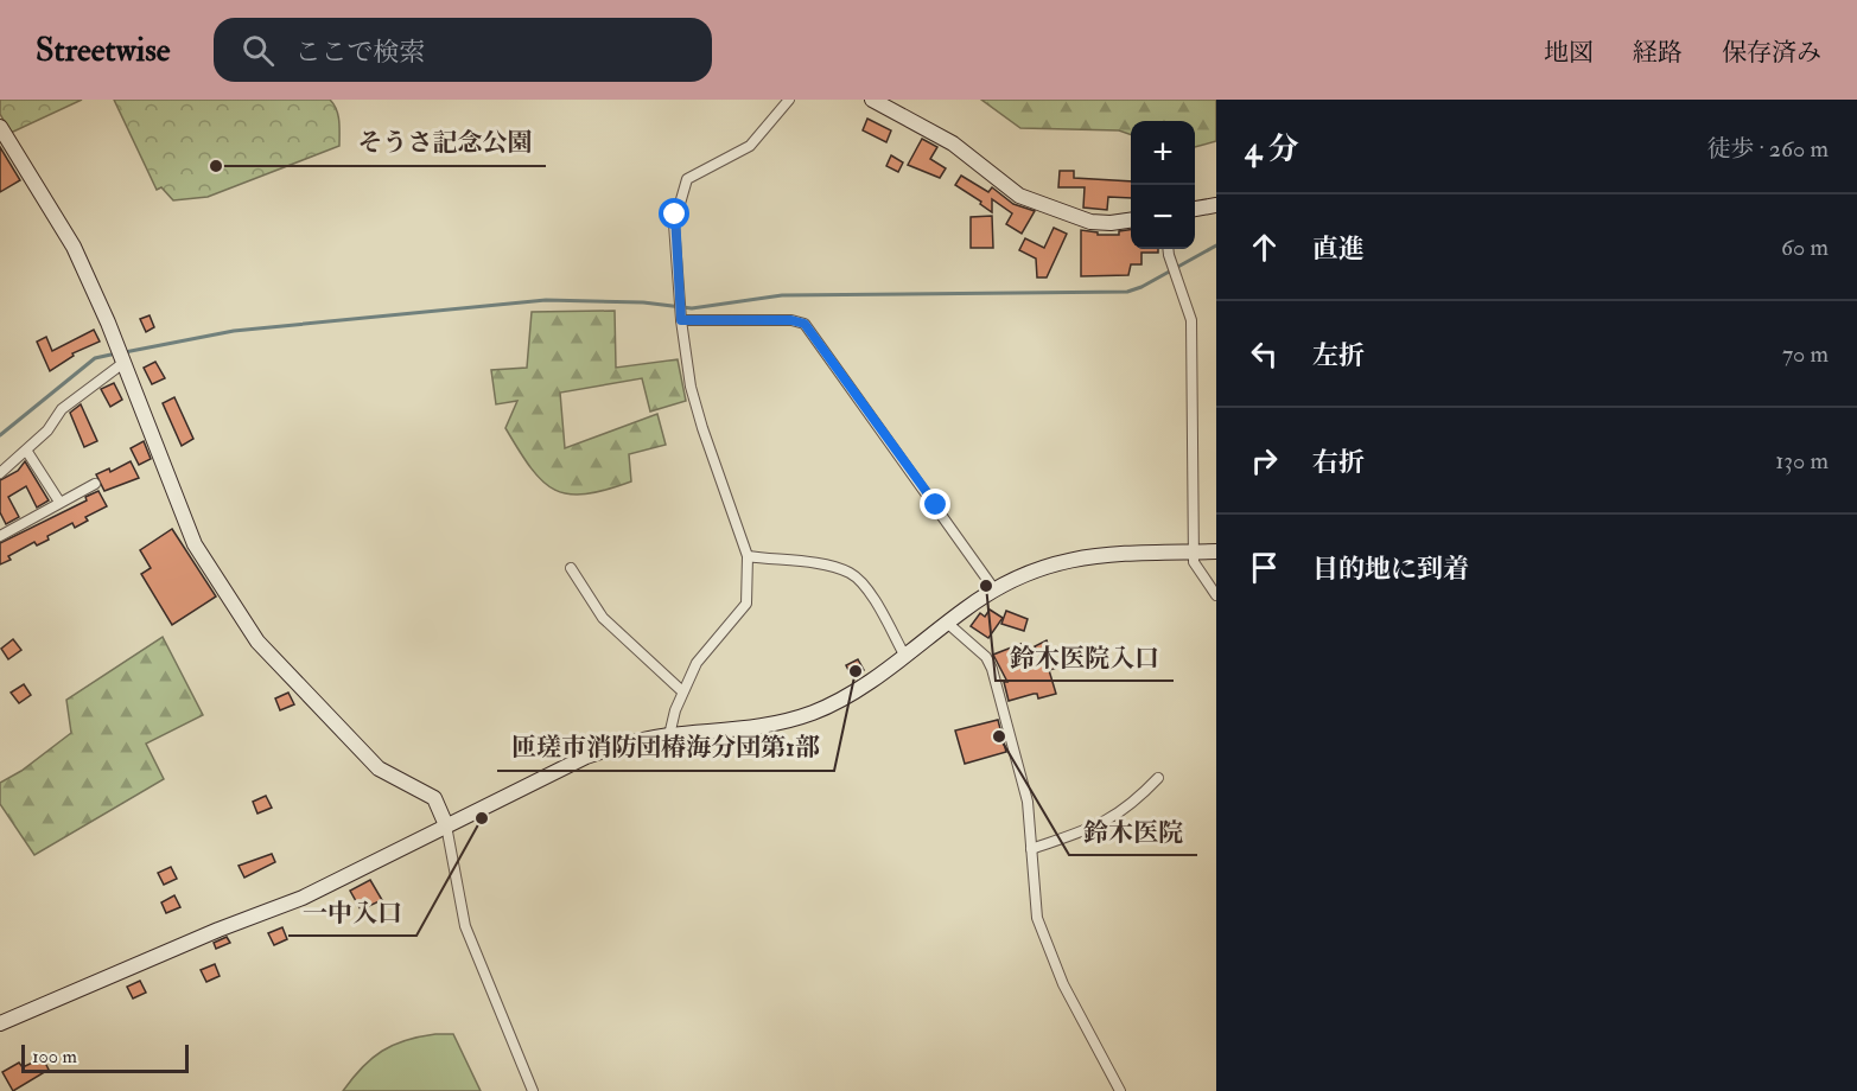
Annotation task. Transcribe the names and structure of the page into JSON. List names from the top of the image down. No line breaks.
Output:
{"places":["そうさ記念公園","鈴木医院入口","匝瑳市消防団椿海分団第1部","鈴木医院","一中入口"],"scale_bar":"100 m","page":{"header":"Streetwise","search":"ここで検索","nav":["地図","経路","保存済み"],"heading":["4 分","徒歩 · 260 m"],"map_buttons":["+","−"],"list":[["直進","60 m"],["左折","70 m"],["右折","130 m"],"目的地に到着"],"scale":"100 m"}}
